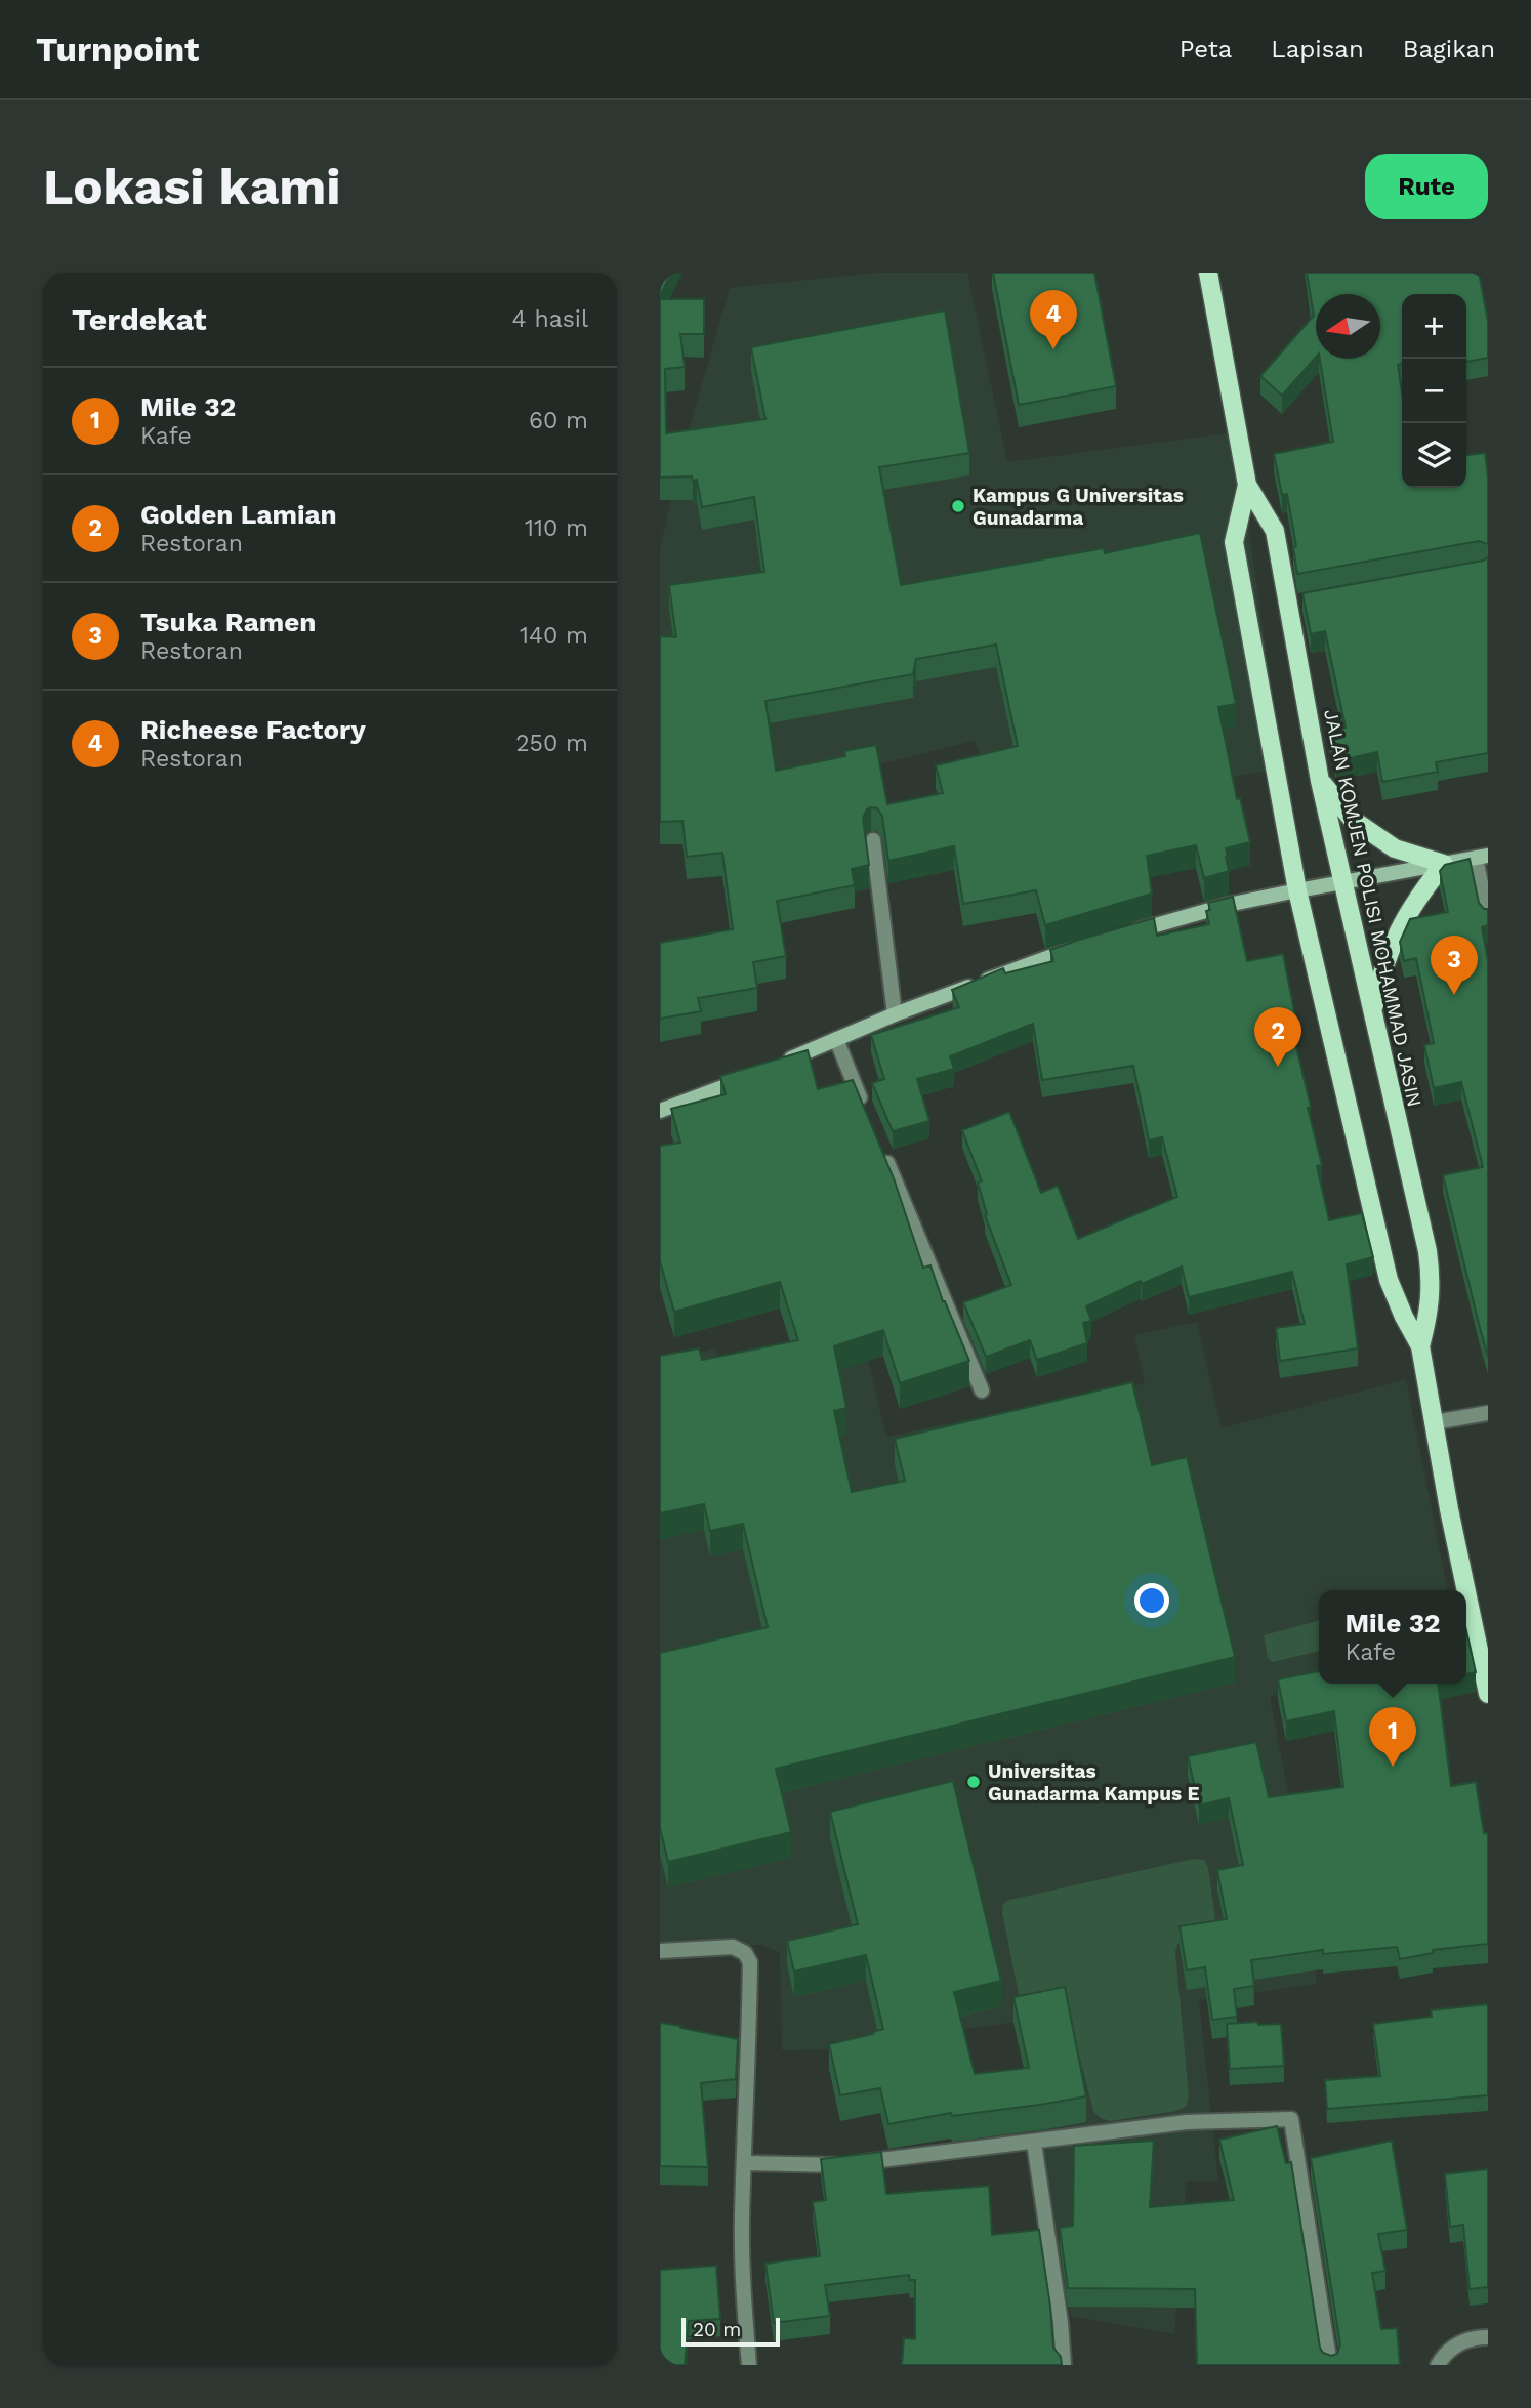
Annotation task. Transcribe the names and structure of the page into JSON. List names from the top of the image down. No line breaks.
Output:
{"streets":{"main road":["JALAN KOMJEN POLISI MOHAMMAD JASIN"]},"places":["Kampus G Universitas Gunadarma","Universitas Gunadarma Kampus E"],"scale_bar":"20 m","north":"left","page":{"header":"Turnpoint","nav":["Peta","Lapisan","Bagikan"],"buttons":"Rute","title":"Lokasi kami","heading":["Terdekat","4 hasil"],"pins":["4","3","2","1"],"map_buttons":["+","−"],"list":[{"mark":"1","name":"Mile 32","note":"Kafe","value":"60 m"},{"mark":"2","name":"Golden Lamian","note":"Restoran","value":"110 m"},{"mark":"3","name":"Tsuka Ramen","note":"Restoran","value":"140 m"},{"mark":"4","name":"Richeese Factory","note":"Restoran","value":"250 m"}],"popup":["Mile 32","Kafe"],"scale":"20 m"}}
